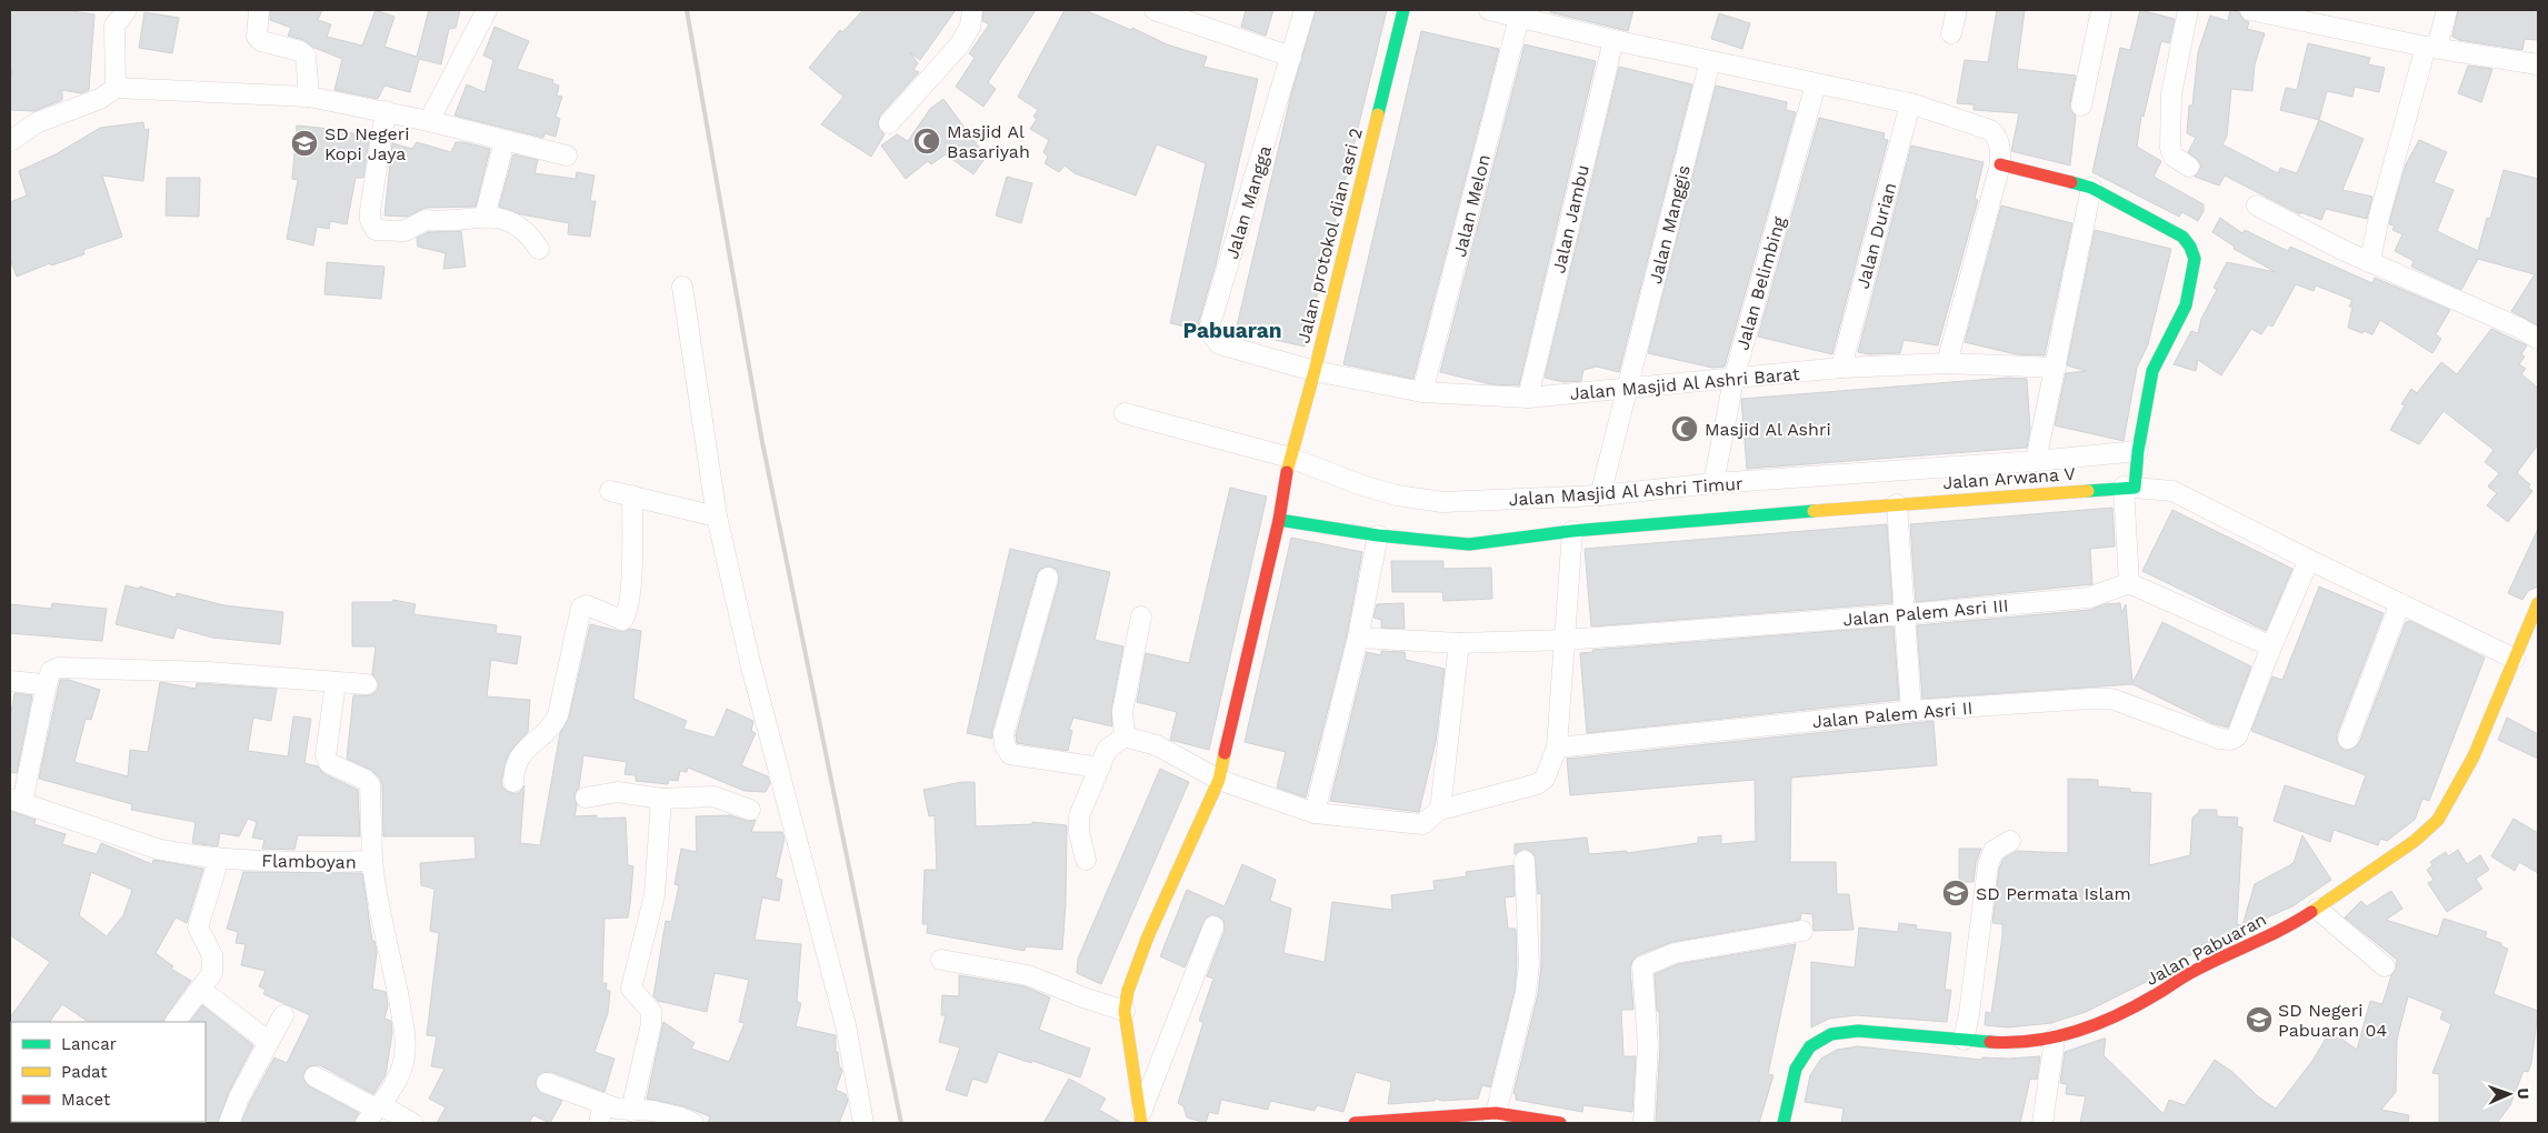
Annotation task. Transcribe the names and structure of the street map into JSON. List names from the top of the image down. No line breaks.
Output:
{"streets":{"street":["Jalan Mangga","Jalan Melon","Jalan Jambu","Jalan Manggis","Jalan protokol dian asri 2","Jalan Durian","Jalan Belimbing","Jalan Masjid Al Ashri Barat","Jalan Arwana V","Jalan Masjid Al Ashri Timur","Jalan Palem Asri III","Jalan Palem Asri II","Flamboyan","Jalan Pabuaran"]},"crossings":[["Jalan Mangga","Jalan Masjid Al Ashri Barat"],["Jalan Melon","Jalan Masjid Al Ashri Barat"],["Jalan Jambu","Jalan Masjid Al Ashri Barat"],["Jalan Manggis","Jalan Masjid Al Ashri Barat"],["Jalan Manggis","Jalan Masjid Al Ashri Timur"],["Jalan protokol dian asri 2","Jalan Masjid Al Ashri Barat"],["Jalan protokol dian asri 2","Jalan Arwana V"],["Jalan protokol dian asri 2","Jalan Masjid Al Ashri Timur"],["Jalan Durian","Jalan Masjid Al Ashri Barat"],["Jalan Belimbing","Jalan Masjid Al Ashri Barat"],["Jalan Belimbing","Jalan Masjid Al Ashri Timur"]],"districts":["Pabuaran"],"places":{"mosque":["Masjid Al Basariyah","Masjid Al Ashri"],"school or university":["SD Negeri Kopi Jaya","SD Permata Islam","SD Negeri Pabuaran 04"]},"legend":["Lancar","Padat","Macet"],"north":"right"}
